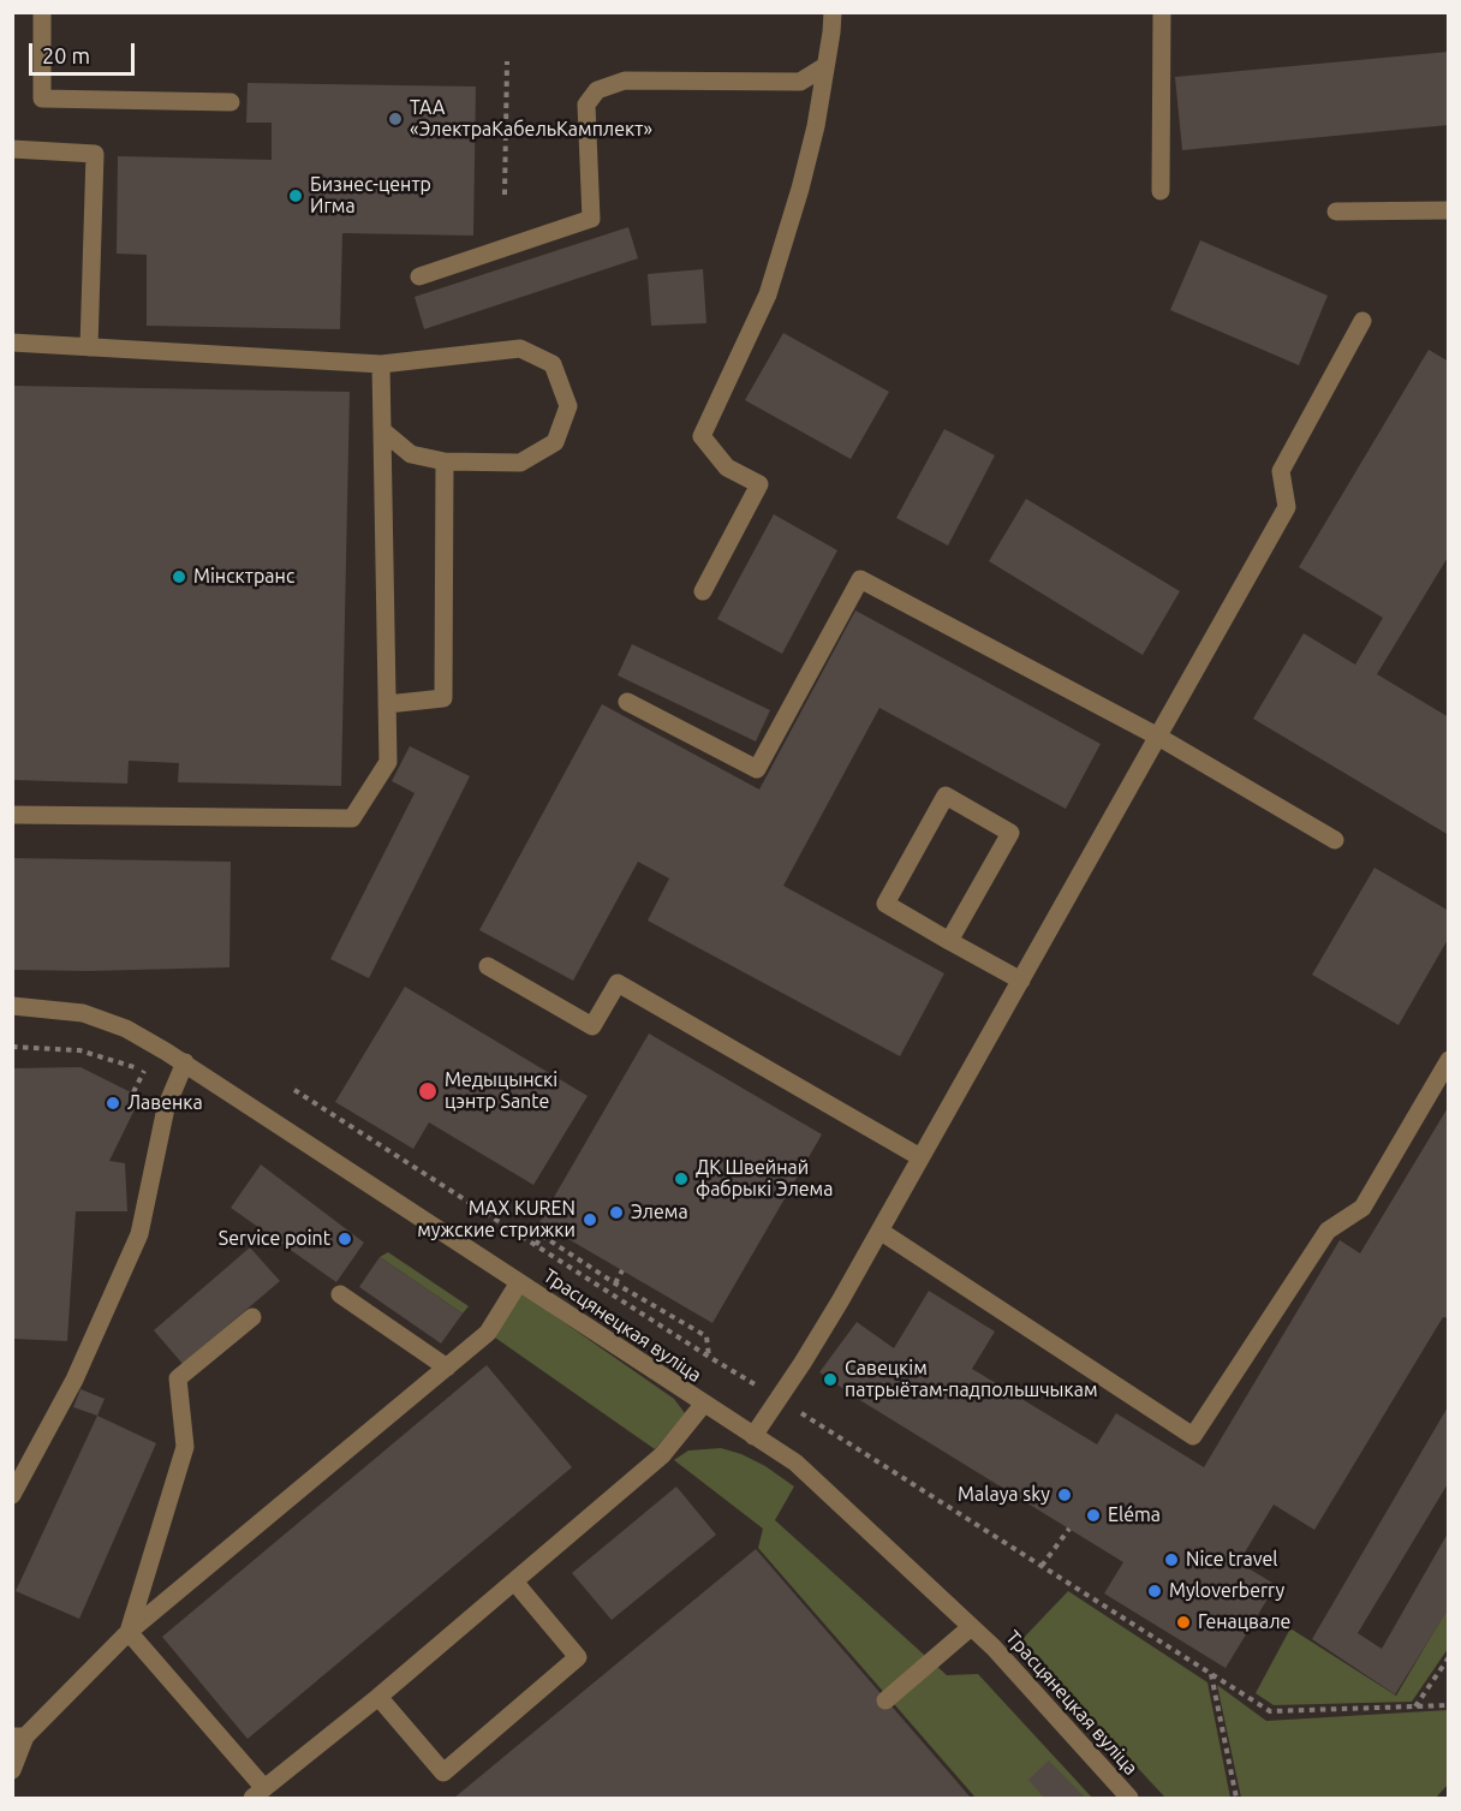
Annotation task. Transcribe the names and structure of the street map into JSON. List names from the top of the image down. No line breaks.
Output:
{"streets":{"street":["Трасцянецкая вуліца"]},"places":["ТАА «ЭлектраКабельКамплект»","Бизнес-центр Игма","Мінсктранс","Медыцынскі цэнтр Sante","Лавенка","ДК Швейнай фабрыкі Элема","Элема","MAX KUREN мужские стрижки","Service point","Савецкім патрыётам-падпольшчыкам","Malaya sky","Eléma","Nice travel","Myloverberry","Генацвале"],"scale_bar":"20 m"}
